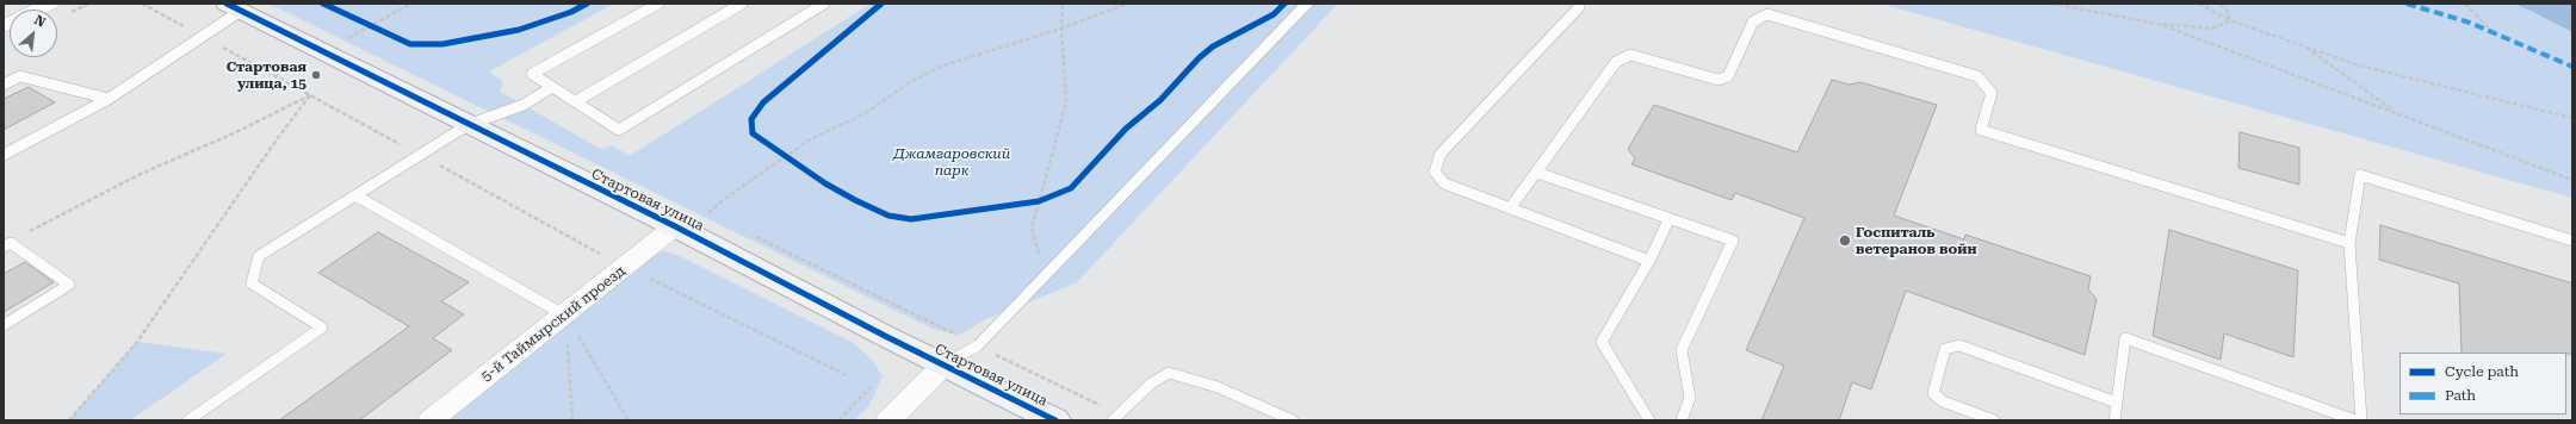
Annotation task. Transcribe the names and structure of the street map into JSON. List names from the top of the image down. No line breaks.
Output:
{"streets":{"street":["Стартовая улица","5-й Таймырский проезд"]},"crossings":[["Стартовая улица","5-й Таймырский проезд"]],"parks":["Джамгаровский парк"],"places":["Стартовая улица, 15","Госпиталь ветеранов войн"],"legend":["Cycle path","Path"],"north":"top right"}
